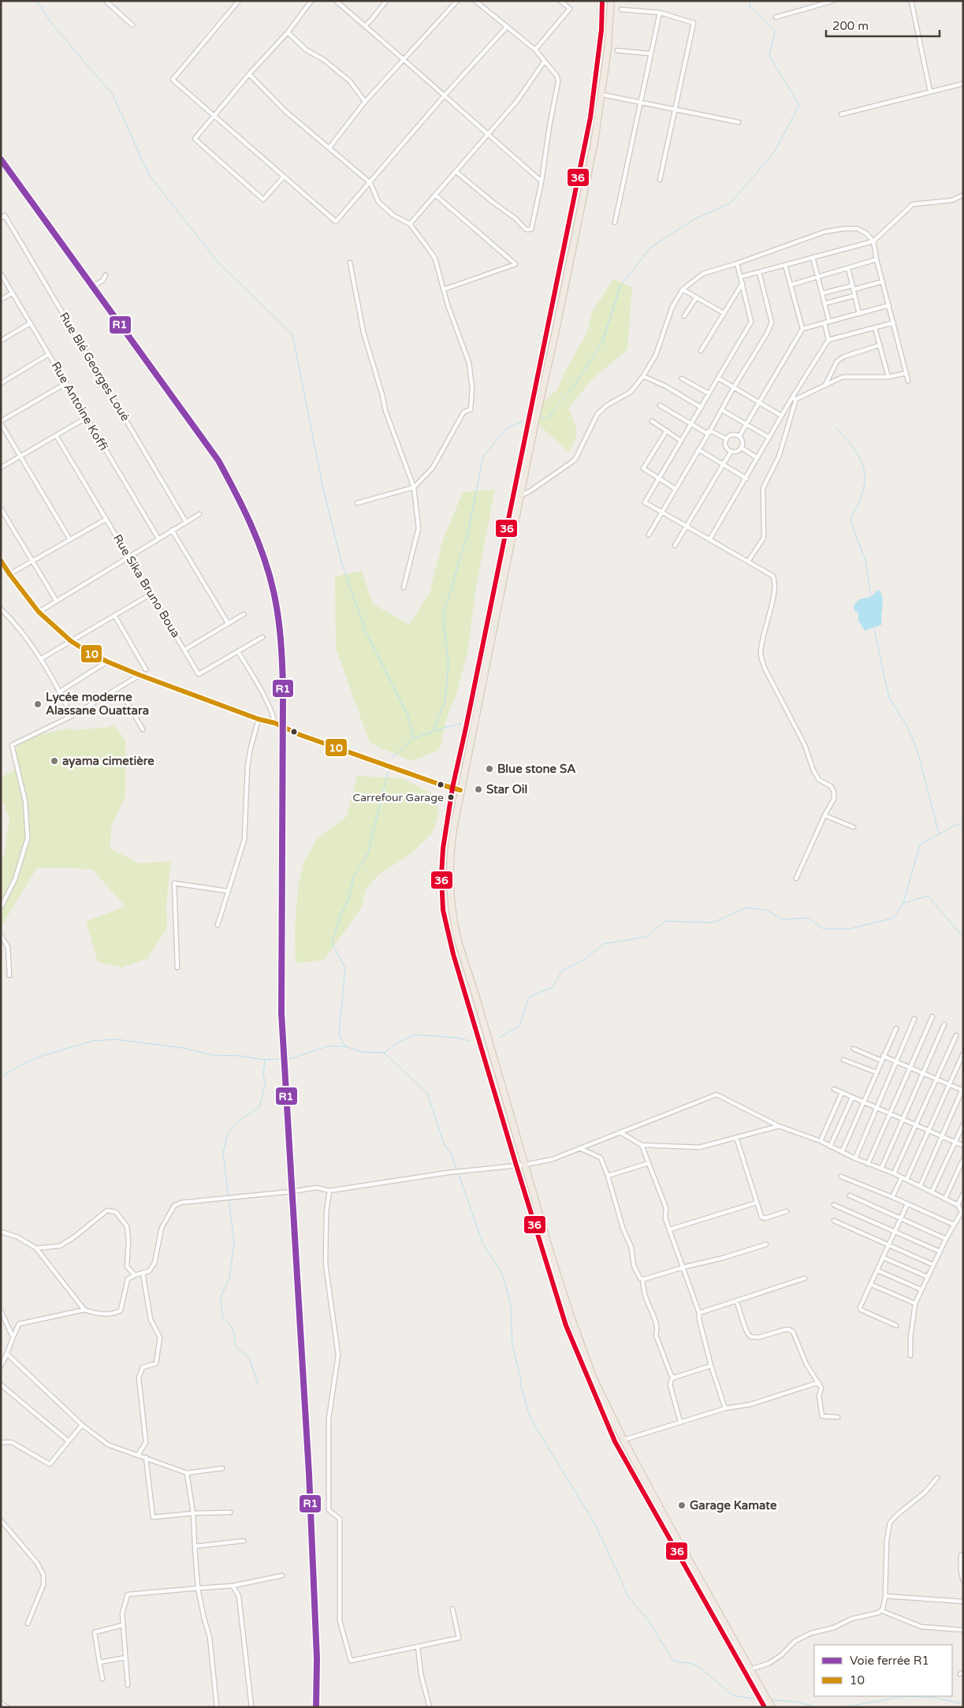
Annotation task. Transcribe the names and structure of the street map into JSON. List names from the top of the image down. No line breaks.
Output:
{"streets":{"street":["Rue Blé Georges Loué","Rue Antoine Koffi","Rue Sika Bruno Boua"]},"places":["Lycée moderne Alassane Ouattara","ayama cimetière","Blue stone SA","Star Oil","Carrefour Garage","Garage Kamate"],"lines":["transit line 36","rail line R1","transit line 10"],"legend":["Voie ferrée R1","10"],"scale_bar":"200 m"}
